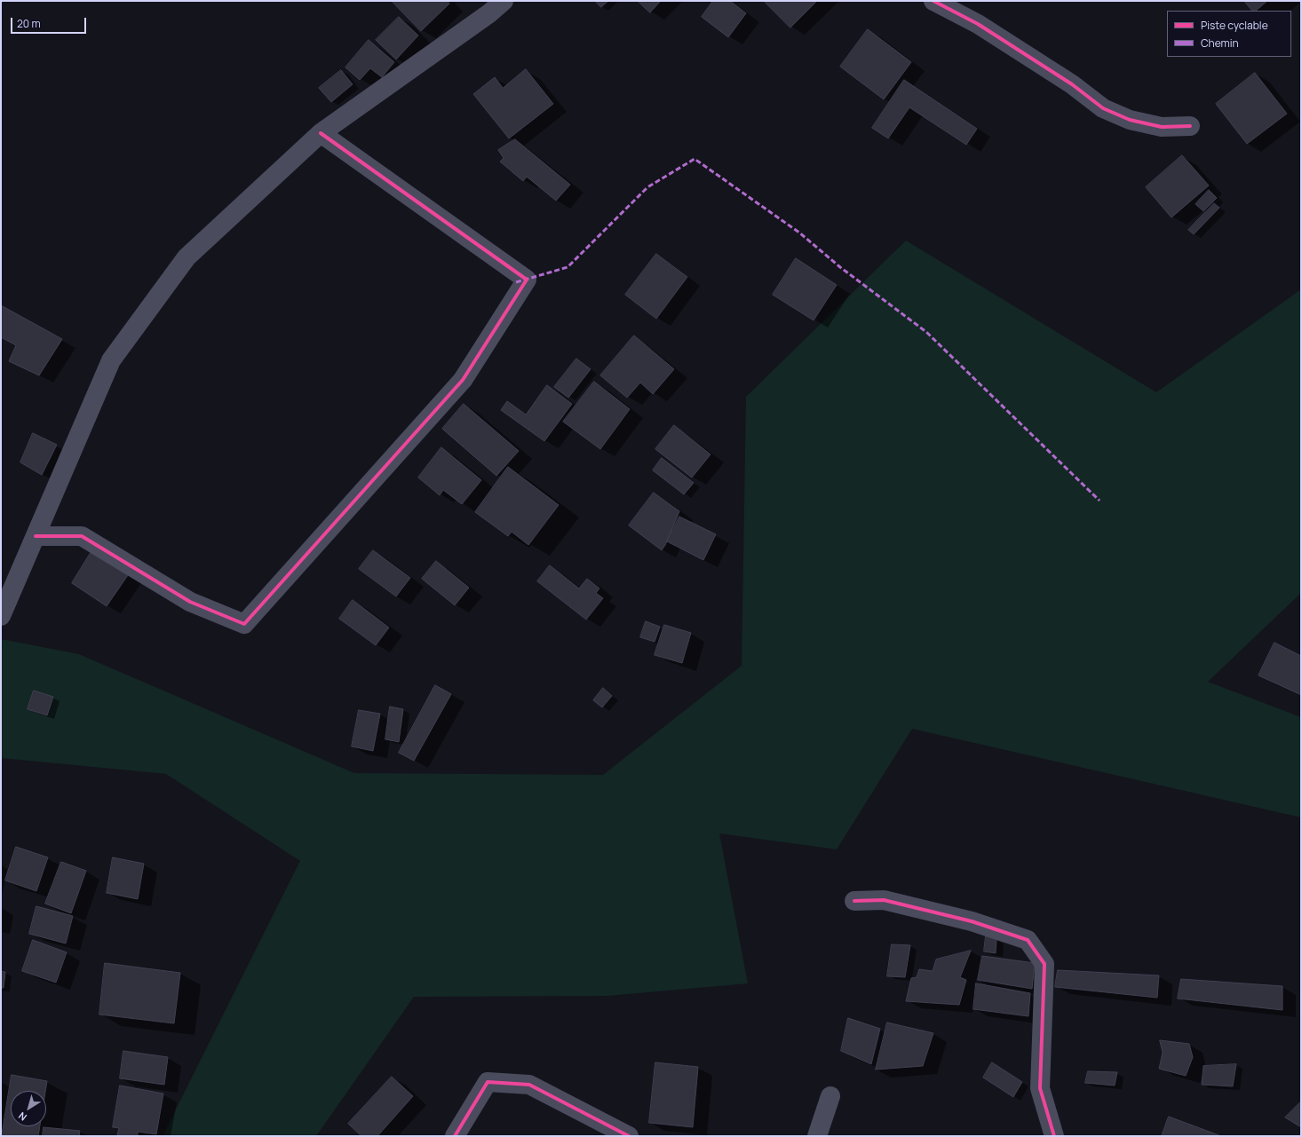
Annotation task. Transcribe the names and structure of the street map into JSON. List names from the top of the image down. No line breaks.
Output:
{"legend":["Piste cyclable","Chemin"],"scale_bar":"20 m","north":"bottom left"}
